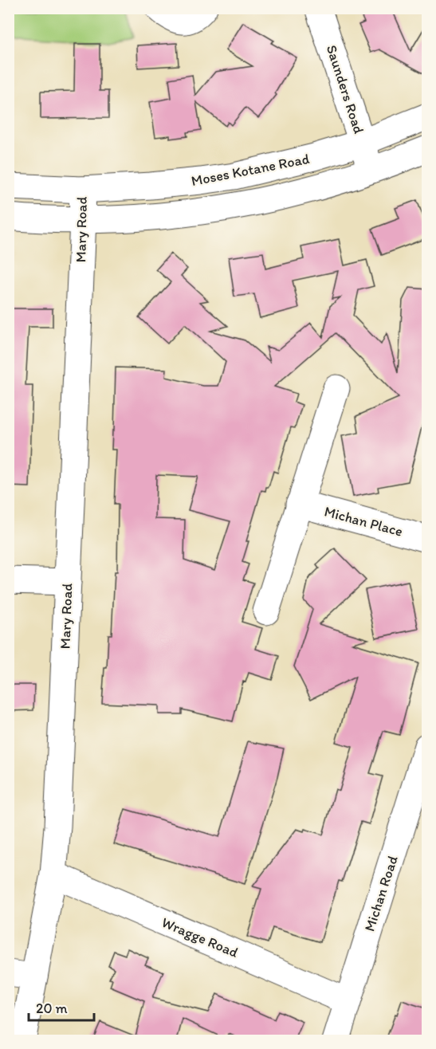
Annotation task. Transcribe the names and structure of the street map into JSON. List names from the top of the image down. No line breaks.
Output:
{"streets":{"street":["Saunders Road","Moses Kotane Road","Mary Road","Michan Place","Michan Road","Wragge Road"]},"crossings":[["Saunders Road","Moses Kotane Road"],["Moses Kotane Road","Mary Road"],["Mary Road","Wragge Road"],["Michan Road","Wragge Road"]],"scale_bar":"20 m"}
